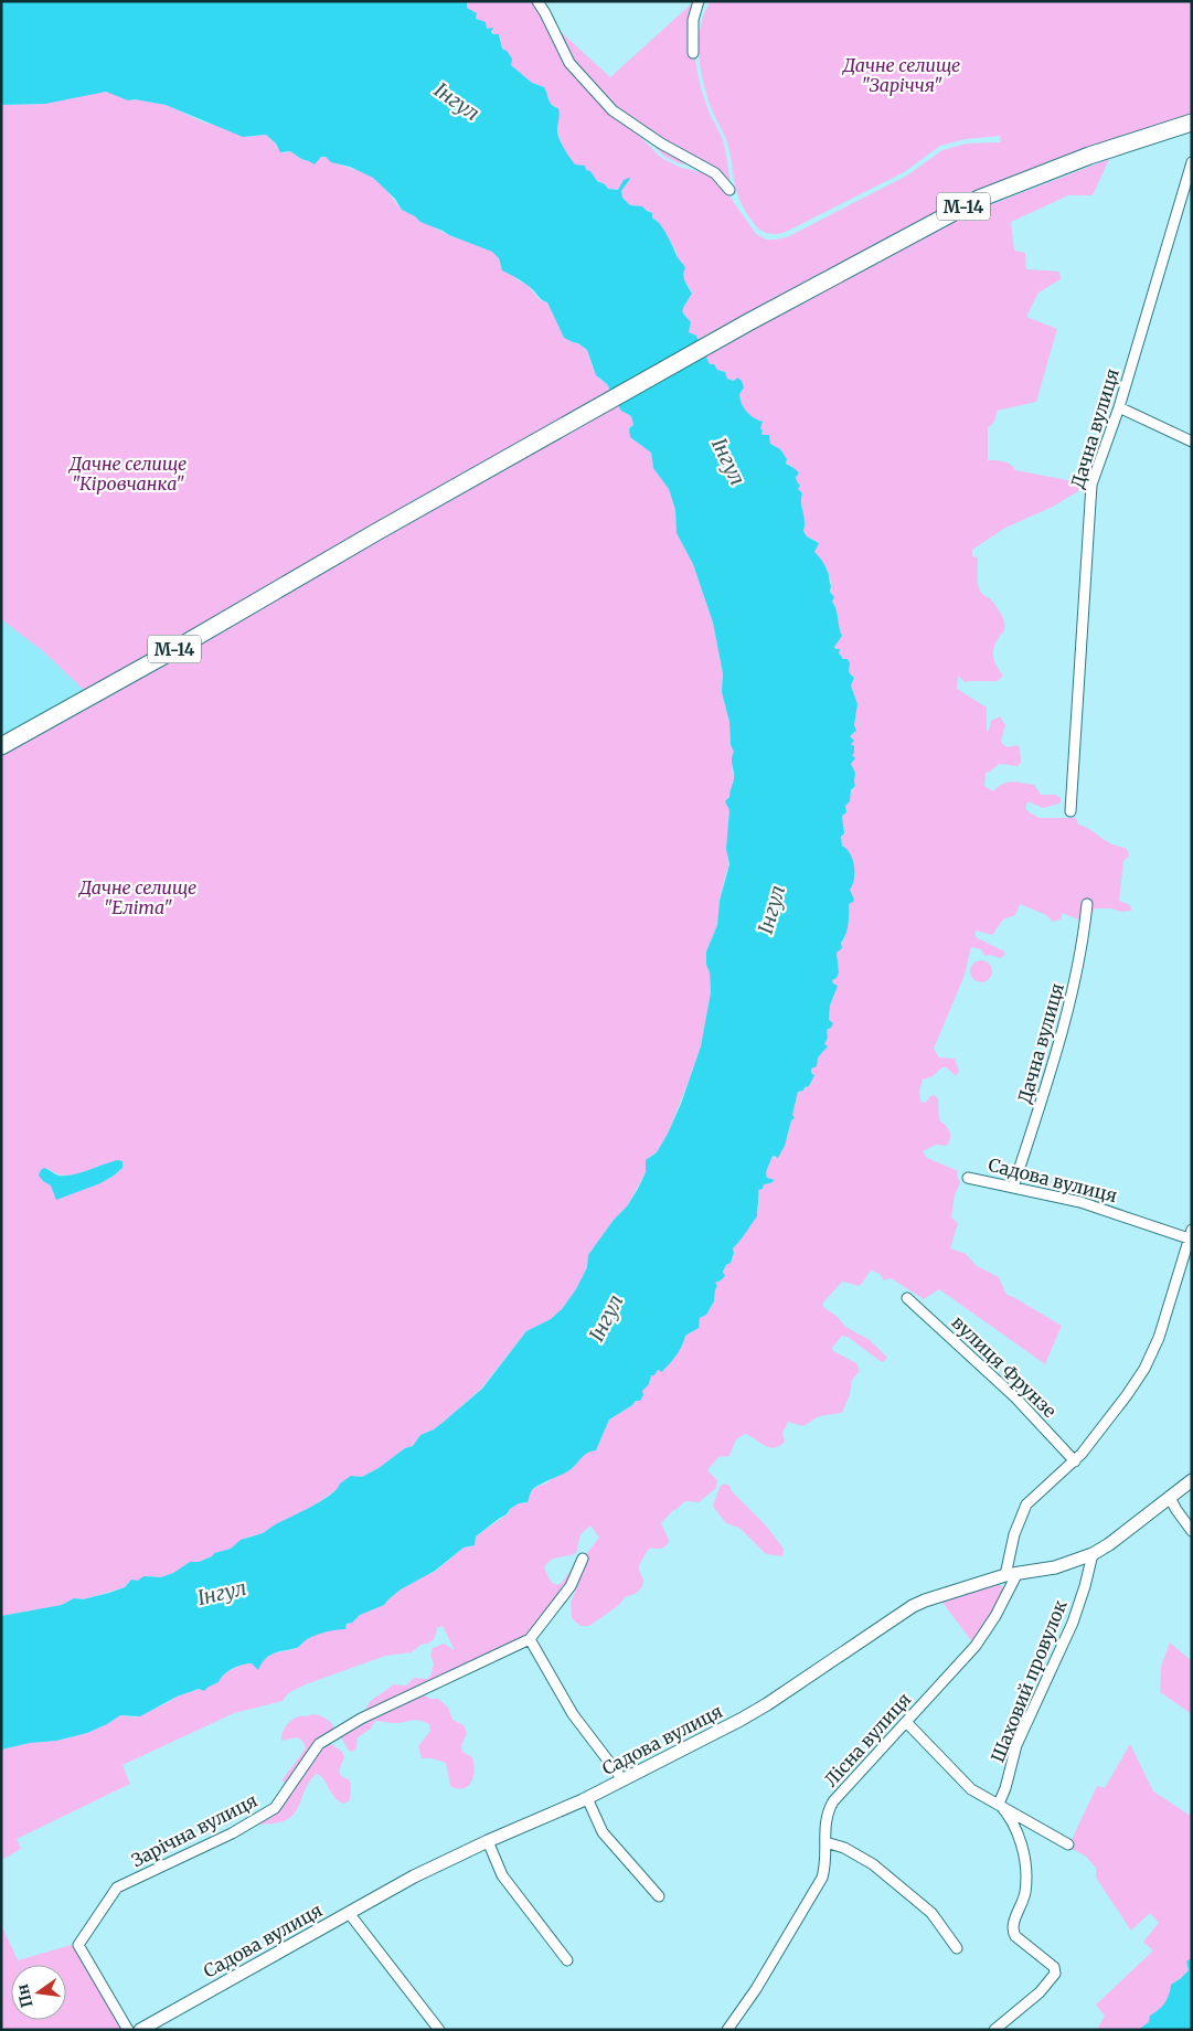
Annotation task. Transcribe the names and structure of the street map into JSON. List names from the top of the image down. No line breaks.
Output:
{"streets":{"highway":["М-14"],"street":["Дачна вулиця","Садова вулиця","вулиця Фрунзе","Шаховий провулок","Лісна вулиця","Зарічна вулиця"]},"crossings":[["Дачна вулиця","Садова вулиця"],["Садова вулиця","Шаховий провулок"],["Садова вулиця","Лісна вулиця"]],"water":["Інгул"],"parks":["Дачне селище \"Заріччя\"","Дачне селище \"Кіровчанка\"","Дачне селище \"Еліта\""],"north":"left"}
